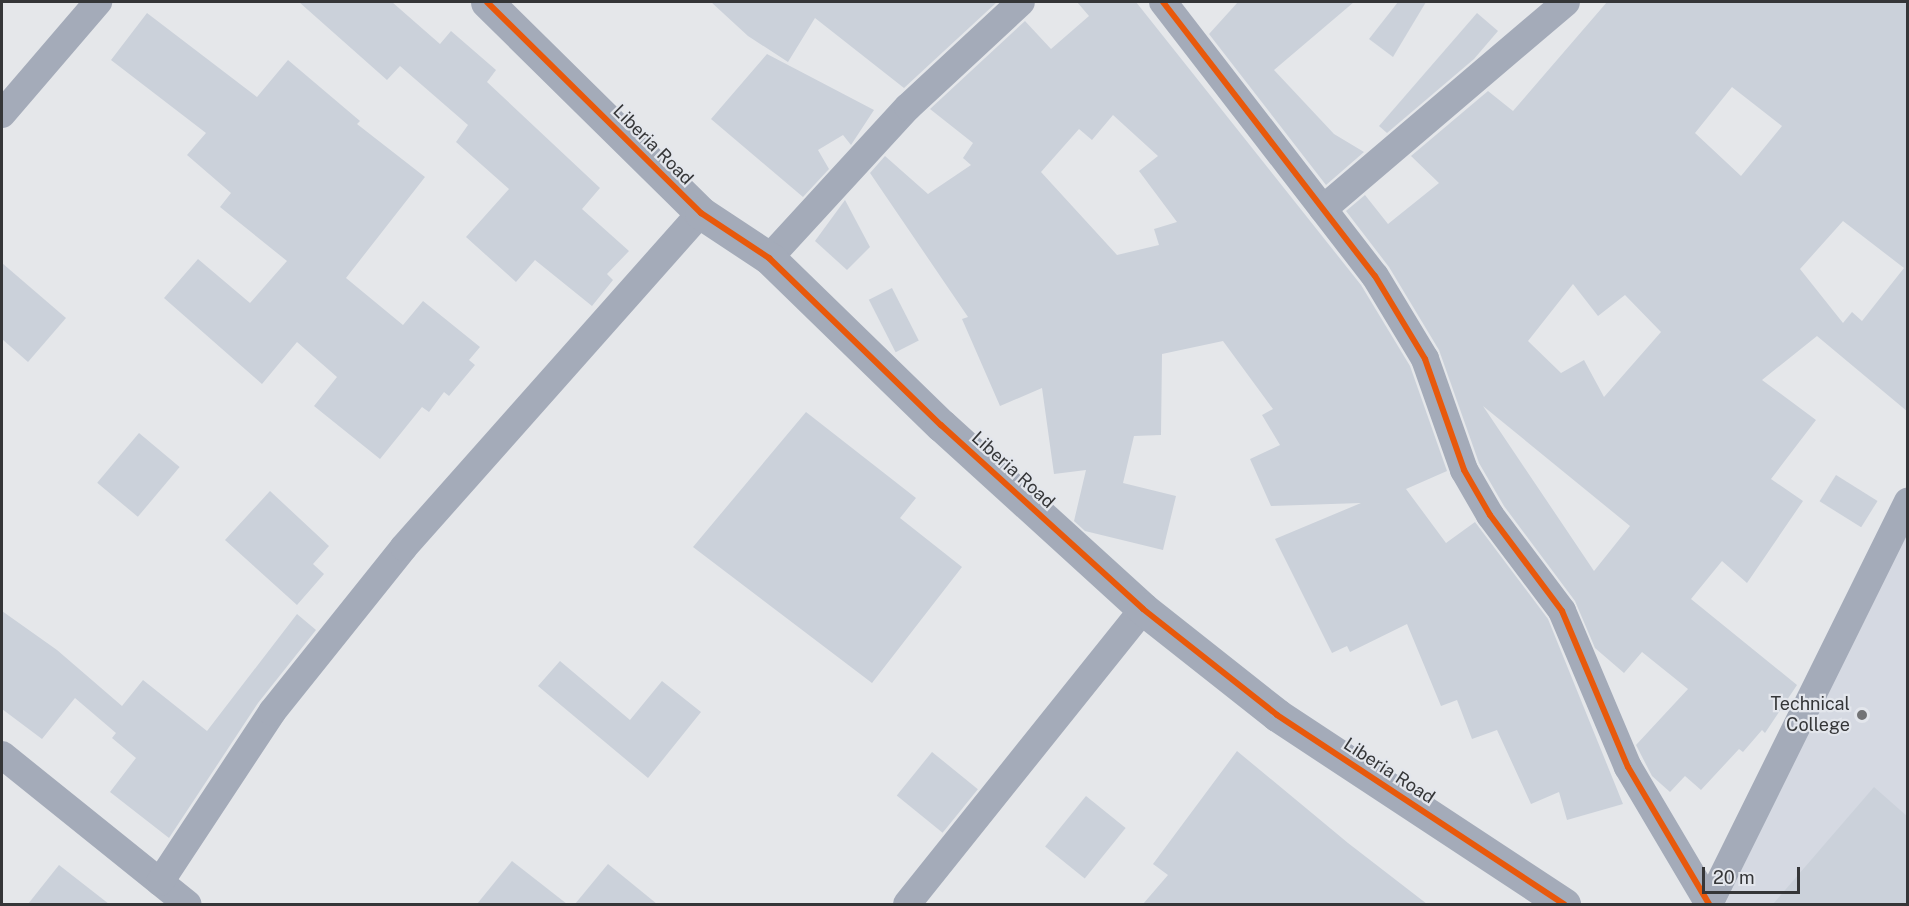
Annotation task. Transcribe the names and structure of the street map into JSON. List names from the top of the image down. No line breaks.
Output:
{"streets":{"street":["Liberia Road"]},"places":["Technical College"],"scale_bar":"20 m"}
